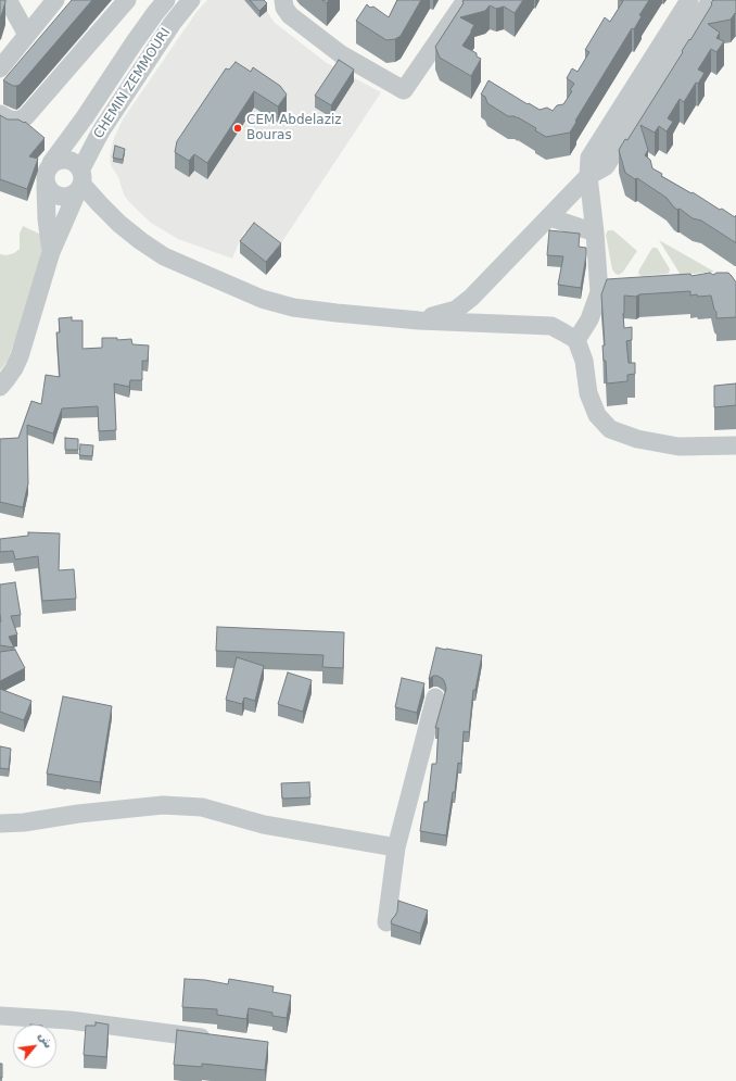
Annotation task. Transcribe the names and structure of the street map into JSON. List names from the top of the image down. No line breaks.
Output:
{"streets":{"street":["CHEMIN ZEMMOURI"]},"places":["CEM Abdelaziz Bouras"],"north":"top right"}
